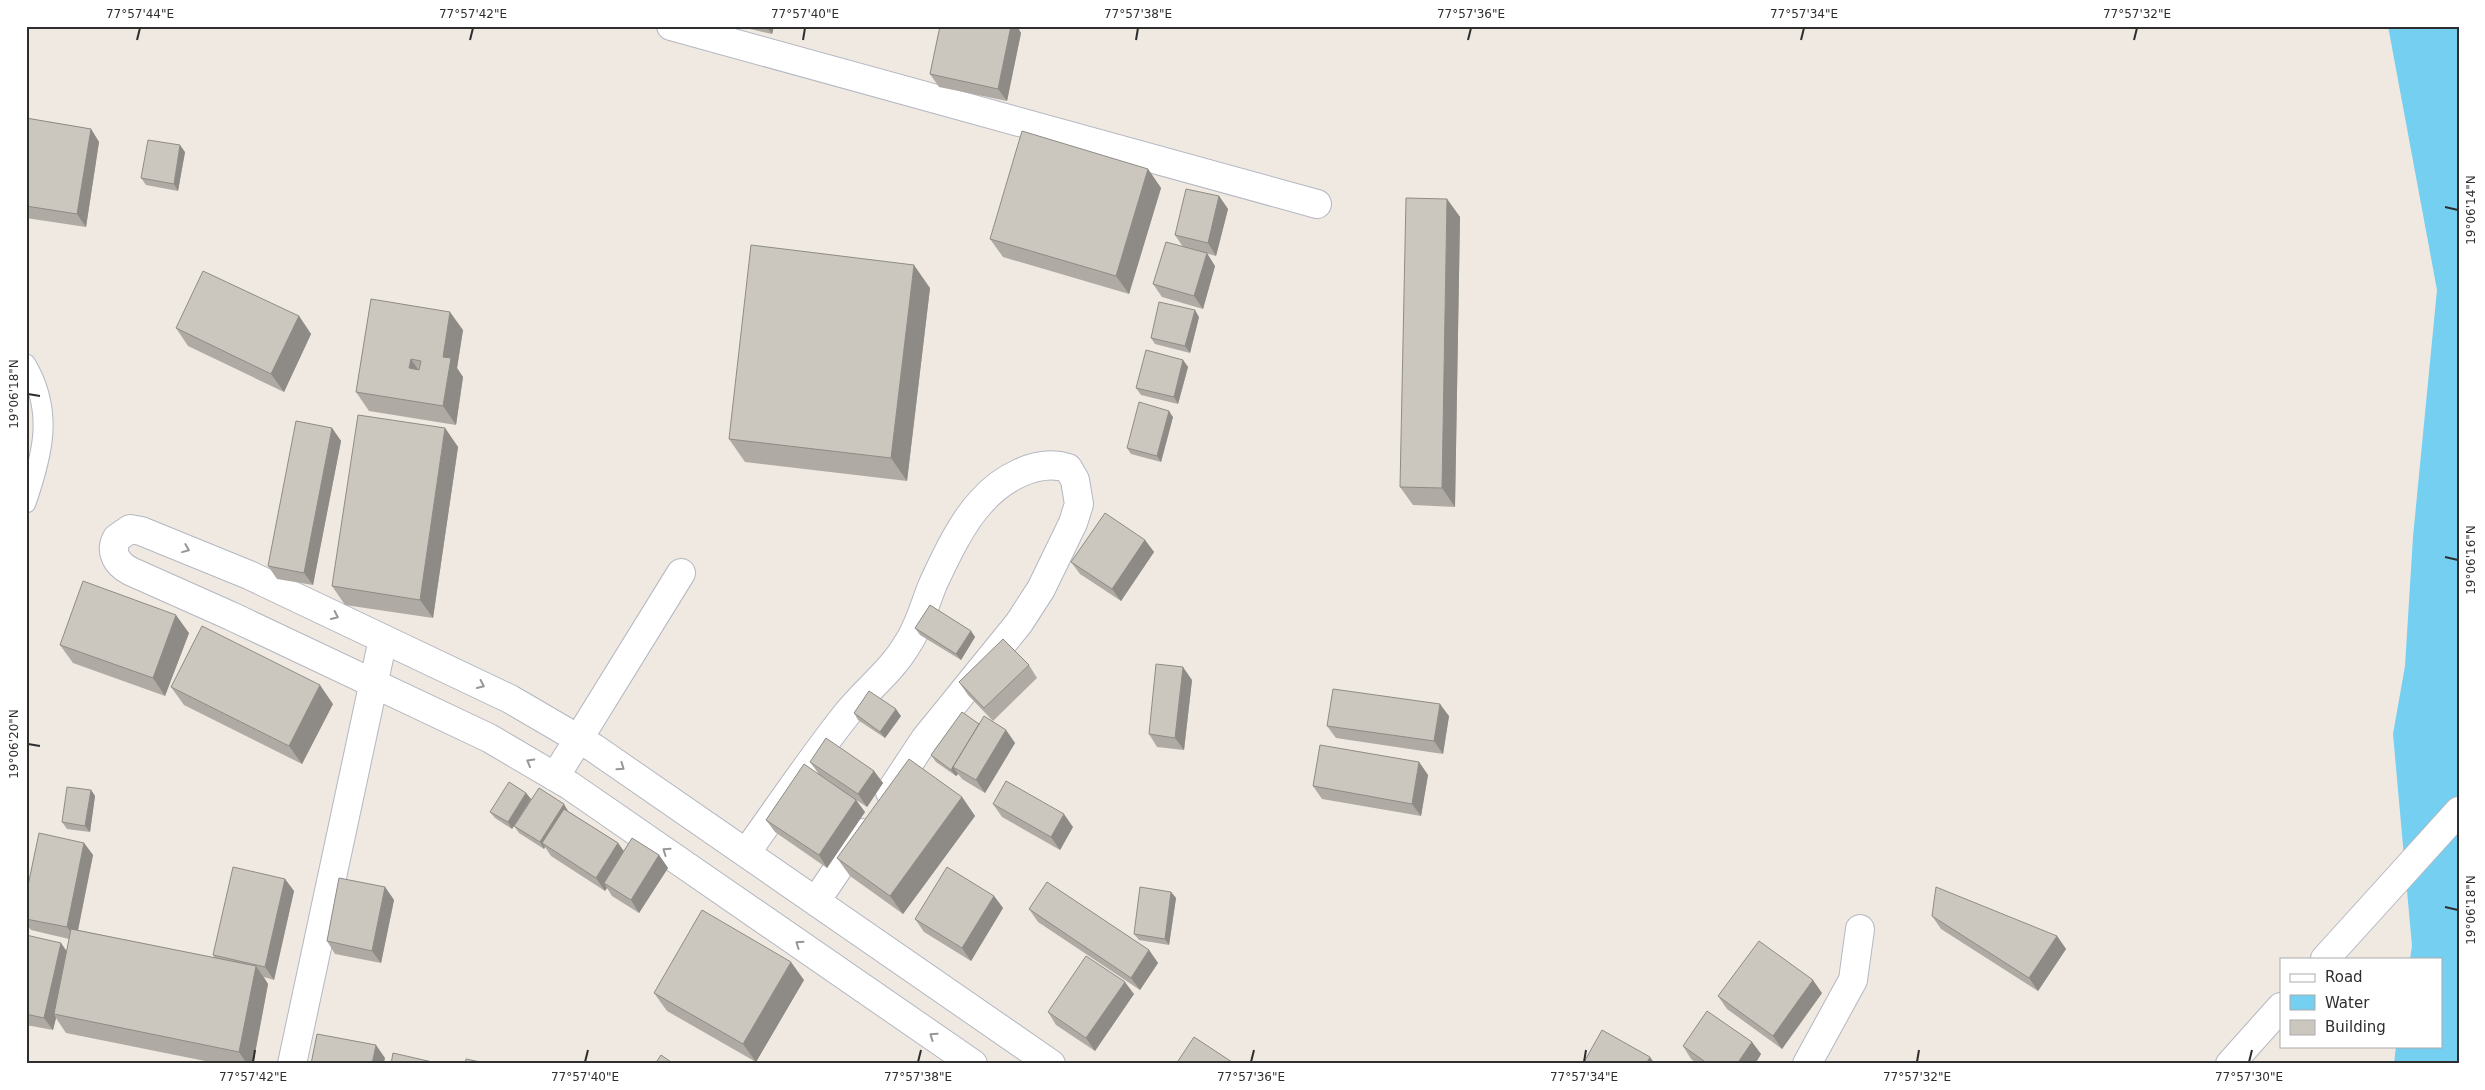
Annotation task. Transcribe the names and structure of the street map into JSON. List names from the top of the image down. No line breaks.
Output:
{"legend":["Road","Water","Building"],"coordinates":["77°57'44\"E","77°57'42\"E","77°57'40\"E","77°57'38\"E","77°57'36\"E","77°57'34\"E","77°57'32\"E","19°06'14\"N","19°06'18\"N","19°06'16\"N","19°06'20\"N","77°57'30\"E"]}
